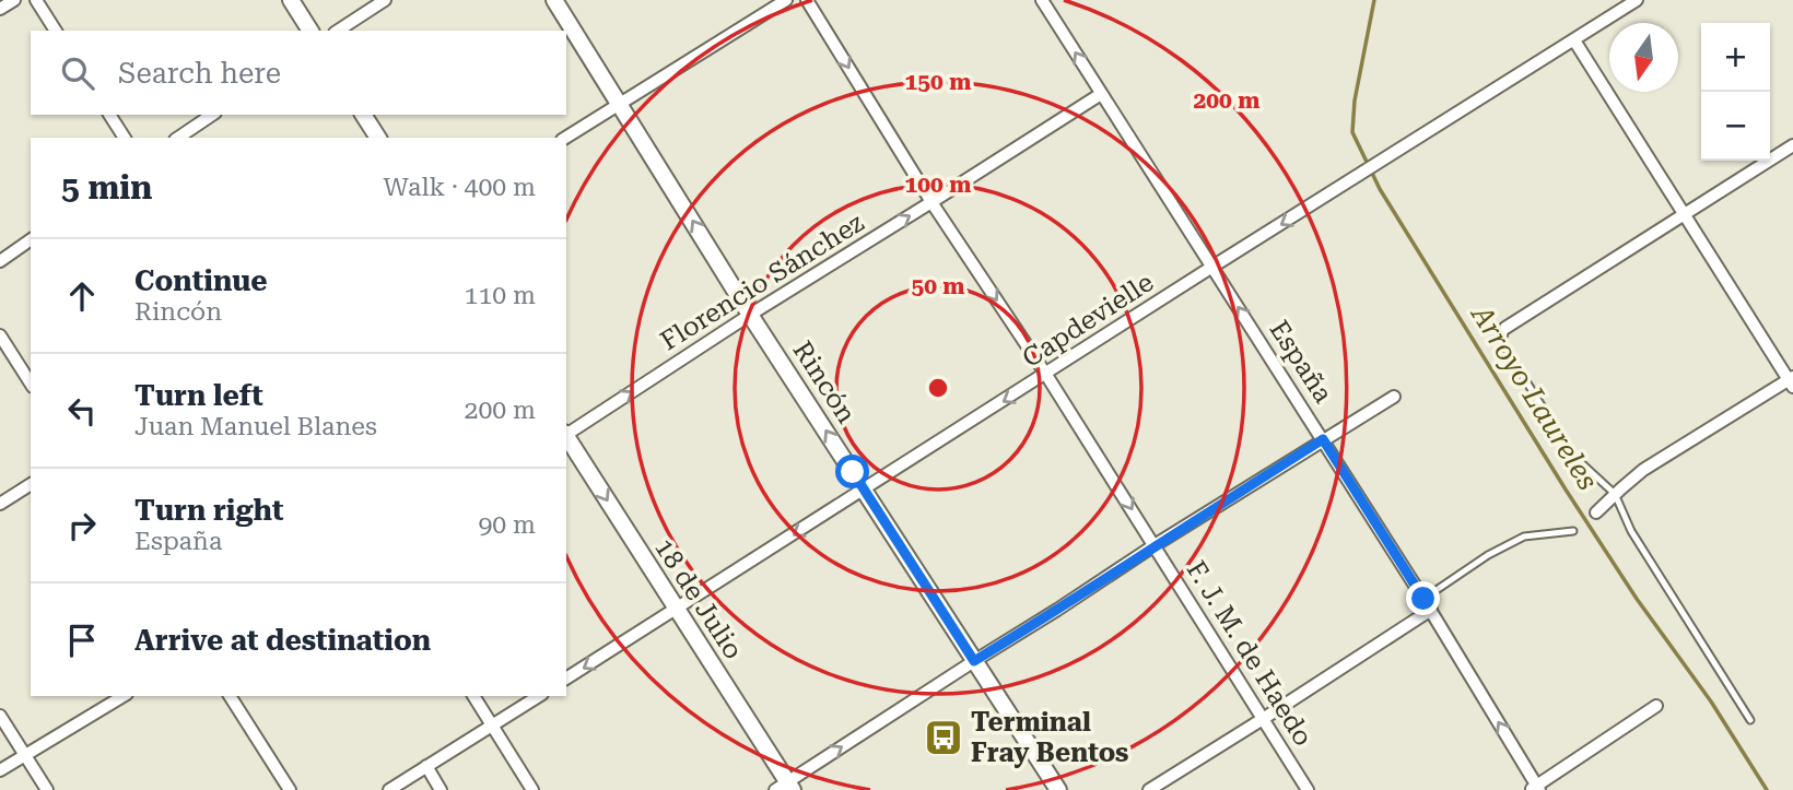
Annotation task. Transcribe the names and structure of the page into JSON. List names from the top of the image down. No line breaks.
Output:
{"streets":{"street":["Florencio Sánchez","Capdevielle","España","Rincón","18 de Julio","F. J. M. de Haedo"]},"crossings":[["Florencio Sánchez","España"],["Florencio Sánchez","Rincón"],["Florencio Sánchez","F. J. M. de Haedo"],["Capdevielle","España"],["Capdevielle","Rincón"],["Capdevielle","18 de Julio"],["Capdevielle","F. J. M. de Haedo"]],"one_way":["Florencio Sánchez","Capdevielle","España","Rincón","18 de Julio","F. J. M. de Haedo"],"water":["Arroyo Laureles"],"places":{"bus stop":["Terminal Fray Bentos"]},"north":"bottom","page":{"map_buttons":["+","−"],"search":"Search here","heading":["5 min","Walk · 400 m"],"list":[["Continue","Rincón","110 m"],["Turn left","Juan Manuel Blanes","200 m"],["Turn right","España","90 m"],"Arrive at destination"]},"rings":["150 m","200 m","100 m","50 m"]}
